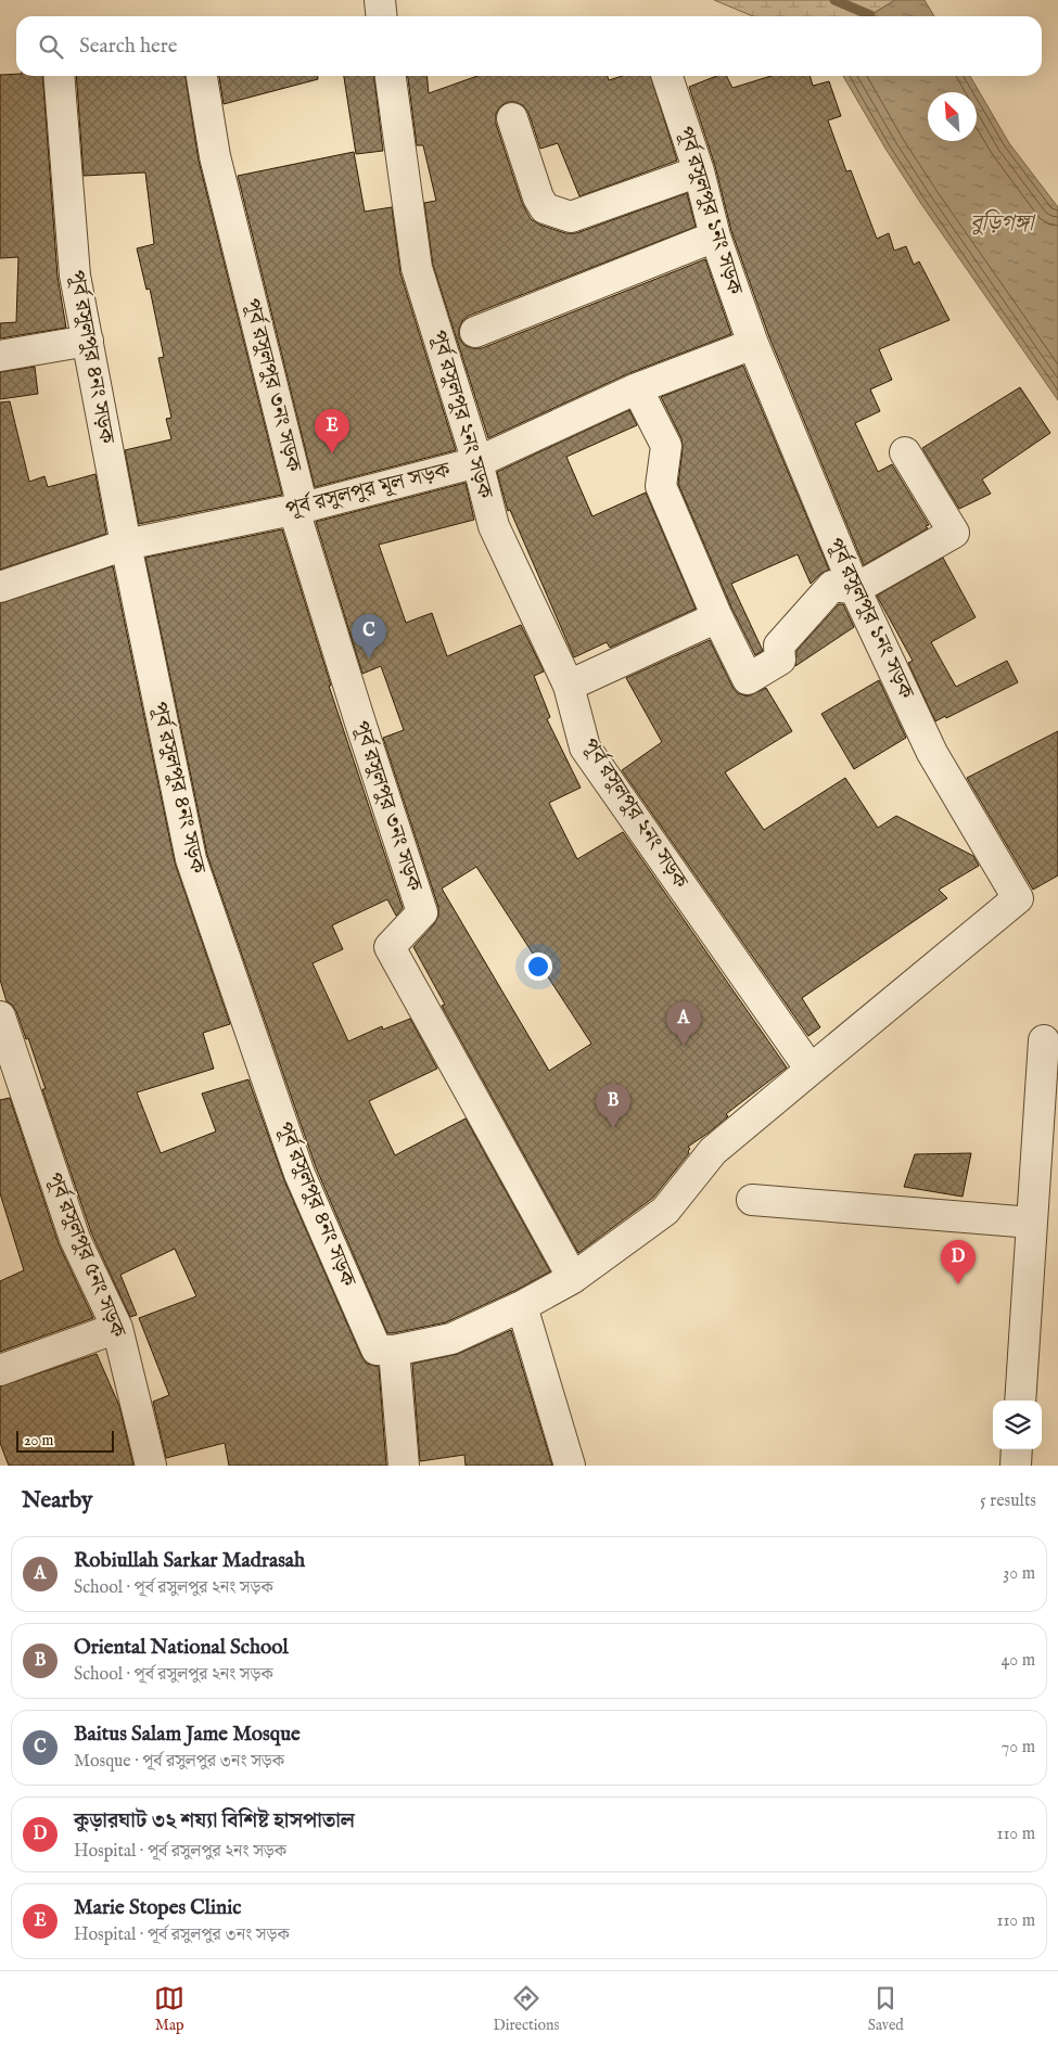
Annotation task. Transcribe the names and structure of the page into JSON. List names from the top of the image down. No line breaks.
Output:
{"streets":{"street":["পূর্ব রসুলপুর ১নং সড়ক","পূর্ব রসুলপুর ৪নং সড়ক","পূর্ব রসুলপুর ৩নং সড়ক","পূর্ব রসুলপুর ২নং সড়ক","পূর্ব রসুলপুর মূল সড়ক","পূর্ব রসুলপুর ৫নং সড়ক"]},"crossings":[["পূর্ব রসুলপুর ১নং সড়ক","পূর্ব রসুলপুর ২নং সড়ক"],["পূর্ব রসুলপুর ১নং সড়ক","পূর্ব রসুলপুর মূল সড়ক"],["পূর্ব রসুলপুর ৪নং সড়ক","পূর্ব রসুলপুর মূল সড়ক"],["পূর্ব রসুলপুর ৩নং সড়ক","পূর্ব রসুলপুর মূল সড়ক"],["পূর্ব রসুলপুর ২নং সড়ক","পূর্ব রসুলপুর মূল সড়ক"]],"water":["বুড়িগঙ্গা"],"scale_bar":"20 m","north":"top left","page":{"search":"Search here","pins":["E","C","A","B","D"],"scale":"20 m","heading":["Nearby","5 results"],"list":[{"mark":"A","name":"Robiullah Sarkar Madrasah","note":"School · পূর্ব রসুলপুর ২নং সড়ক","value":"30 m"},{"mark":"B","name":"Oriental National School","note":"School · পূর্ব রসুলপুর ২নং সড়ক","value":"40 m"},{"mark":"C","name":"Baitus Salam Jame Mosque","note":"Mosque · পূর্ব রসুলপুর ৩নং সড়ক","value":"70 m"},{"mark":"D","name":"কুড়ারঘাট ৩২ শয্যা বিশিষ্ট হাসপাতাল","note":"Hospital · পূর্ব রসুলপুর ২নং সড়ক","value":"110 m"},{"mark":"E","name":"Marie Stopes Clinic","note":"Hospital · পূর্ব রসুলপুর ৩নং সড়ক","value":"110 m"}],"nav":["Map","Directions","Saved"]}}
